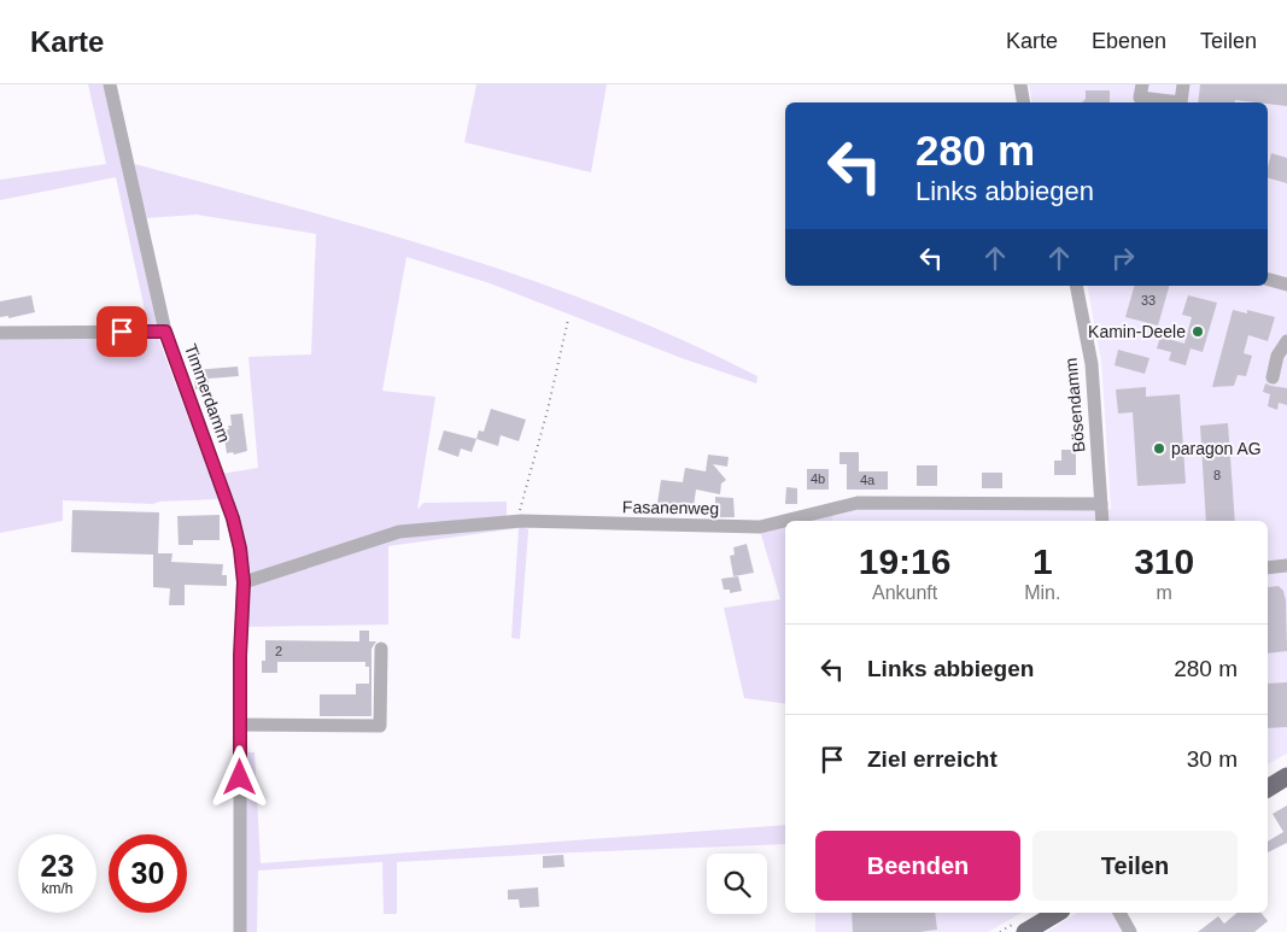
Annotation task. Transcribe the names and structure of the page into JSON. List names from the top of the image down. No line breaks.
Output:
{"streets":{"street":["Timmerdamm","Bösendamm","Fasanenweg"]},"crossings":[["Timmerdamm","Fasanenweg"],["Bösendamm","Fasanenweg"]],"places":["Kamin-Deele","paragon AG"],"house_numbers":["33","8","4b","4a","2"],"page":{"header":"Karte","nav":["Karte","Ebenen","Teilen"],"turn":["280 m","Links abbiegen"],"eta":["19:16","Ankunft","1","Min.","310","m"],"list":[{"name":"Links abbiegen","value":"280 m"},{"name":"Ziel erreicht","value":"30 m"}],"buttons":["Beenden","Teilen"],"speed":"23 km/h","limit":"30"}}
